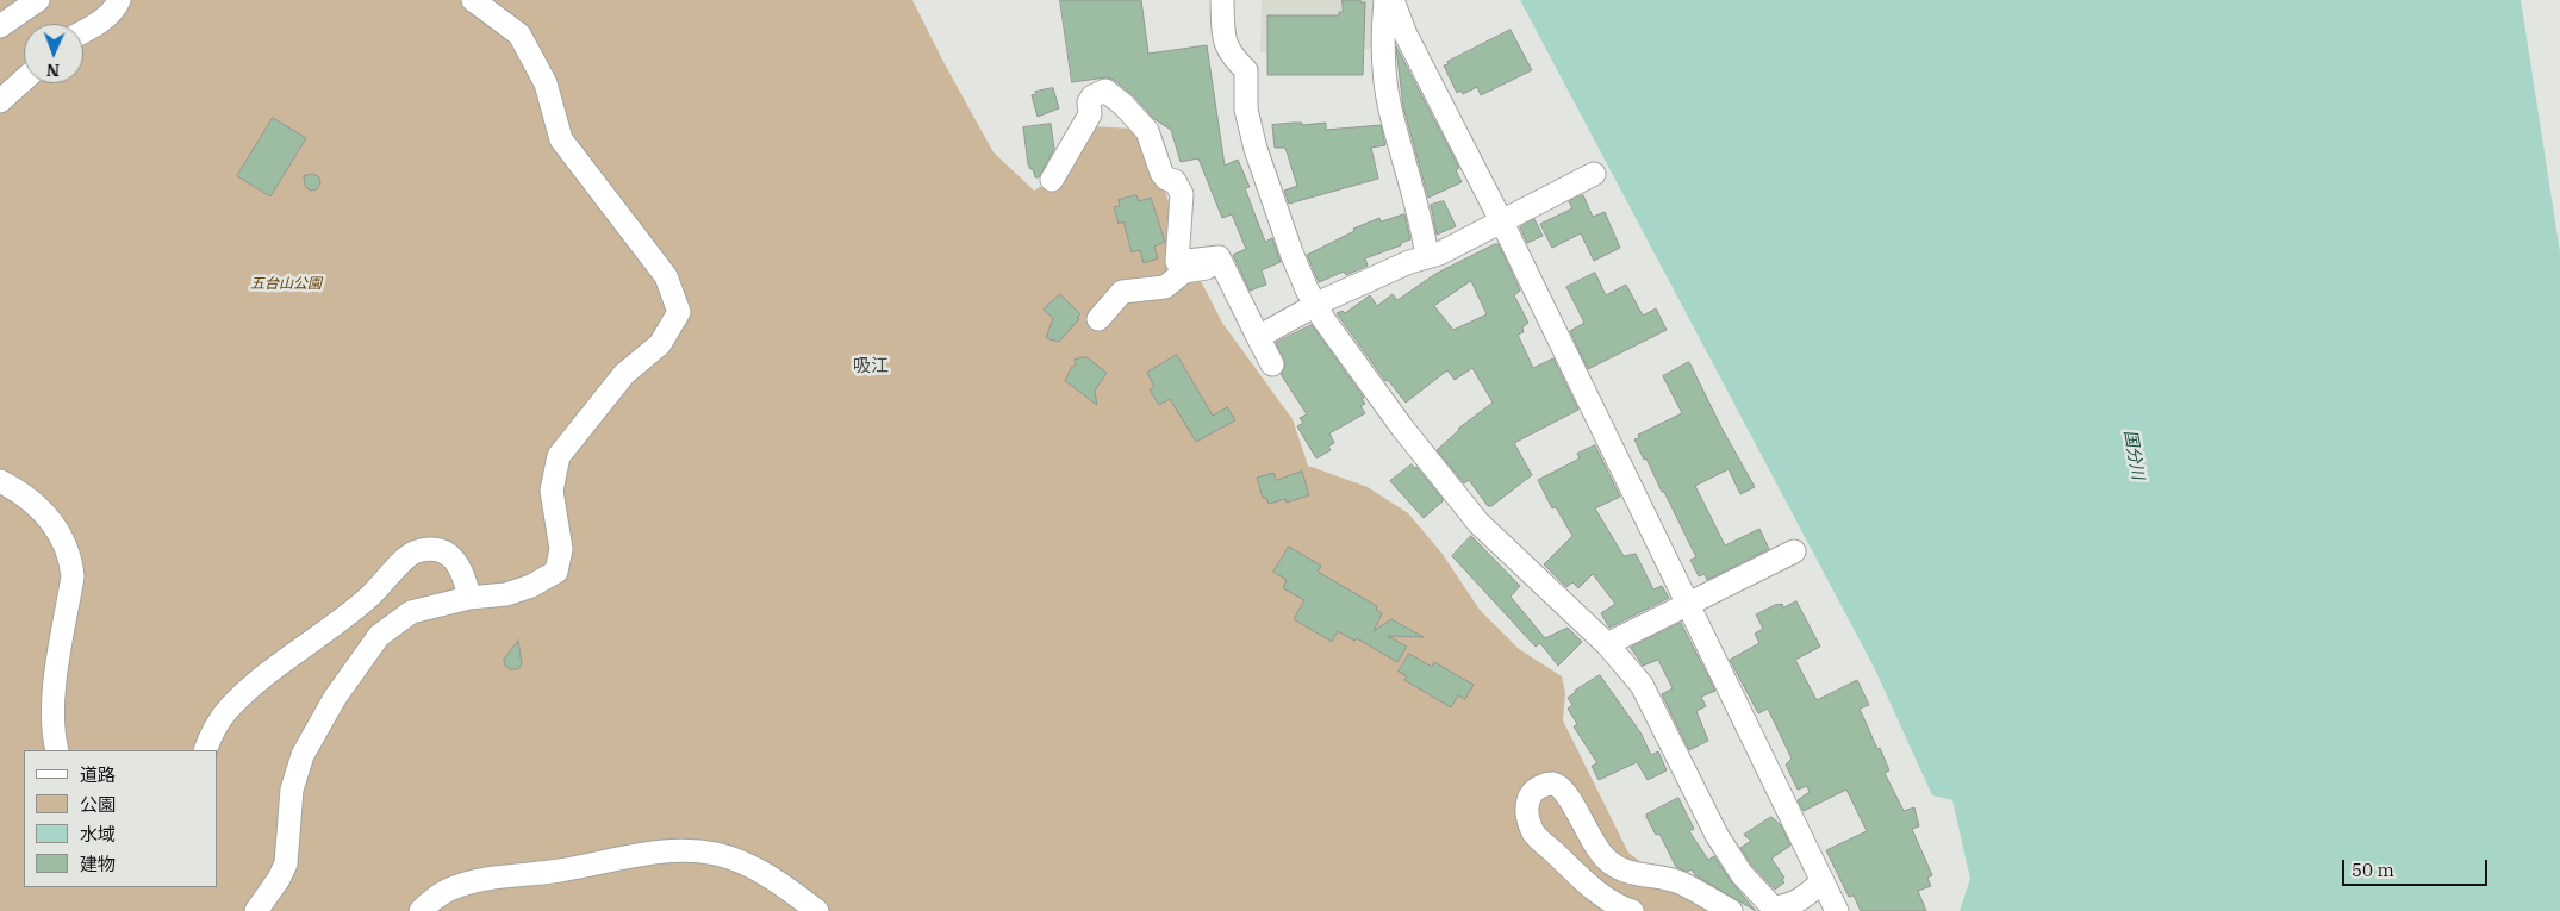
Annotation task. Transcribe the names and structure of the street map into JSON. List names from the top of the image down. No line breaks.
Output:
{"districts":["吸江"],"water":["国分川"],"parks":["五台山公園"],"legend":["道路","公園","水域","建物"],"scale_bar":"50 m","north":"bottom"}
